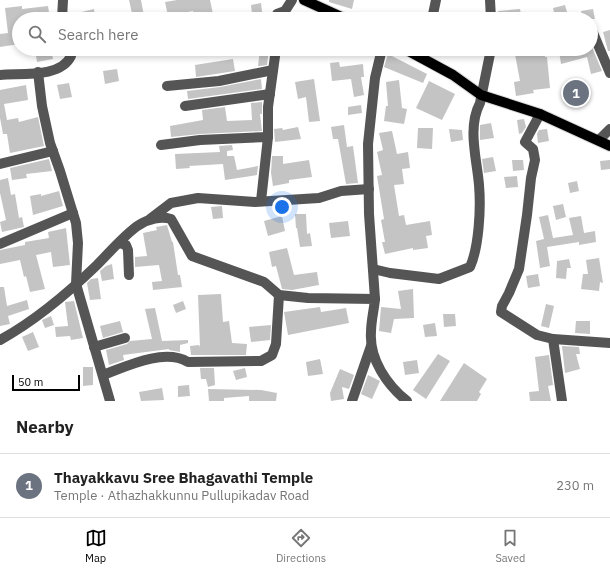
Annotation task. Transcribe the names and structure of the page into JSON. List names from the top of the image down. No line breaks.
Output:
{"scale_bar":"50 m","page":{"search":"Search here","pins":"1","scale":"50 m","heading":"Nearby","list":[{"mark":"1","name":"Thayakkavu Sree Bhagavathi Temple","note":"Temple · Athazhakkunnu Pullupikadav Road","value":"230 m"}],"nav":["Map","Directions","Saved"]}}
